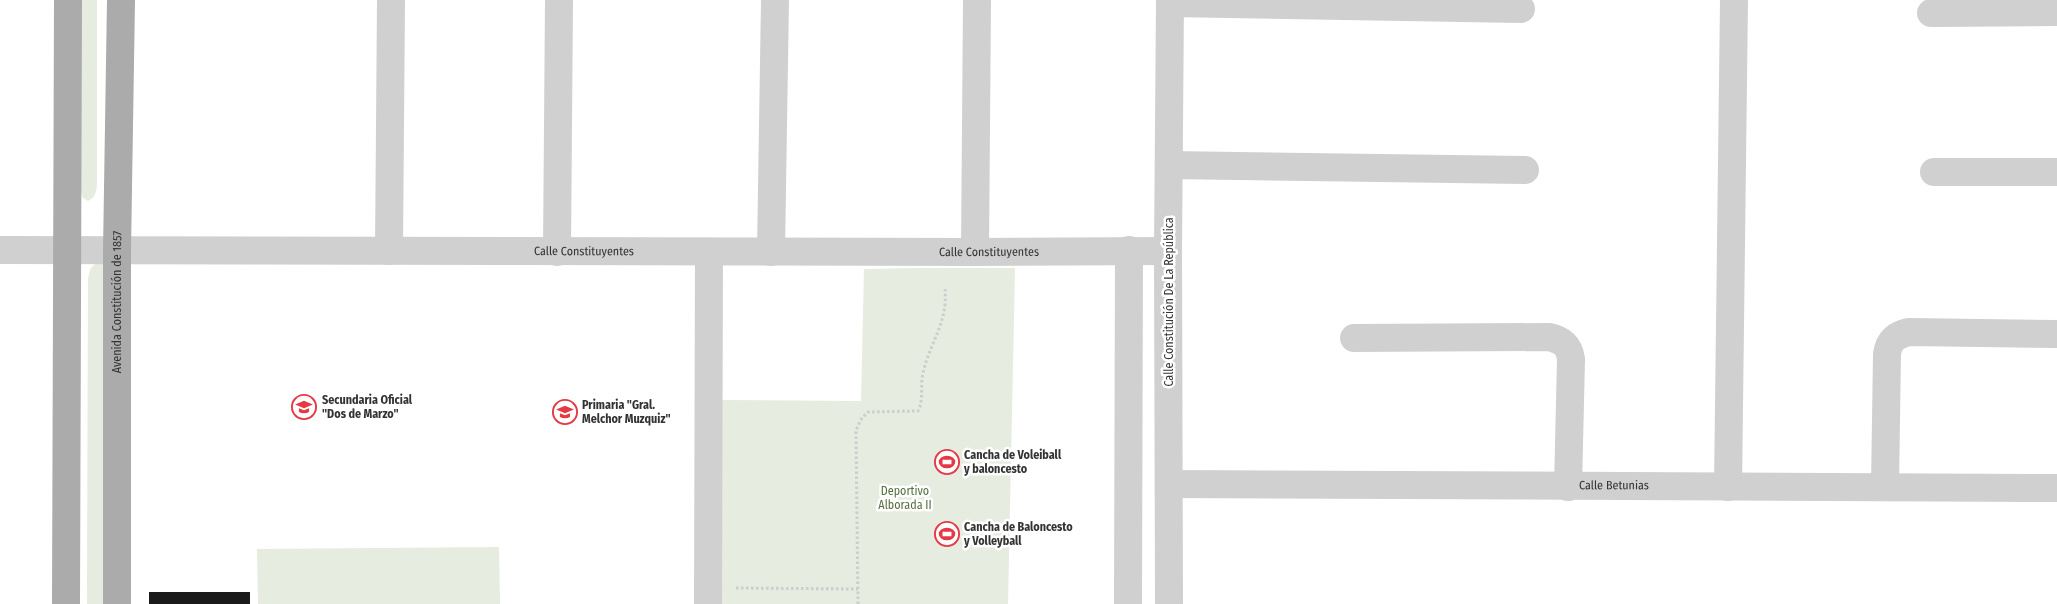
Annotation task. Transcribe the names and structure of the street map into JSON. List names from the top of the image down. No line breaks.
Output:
{"streets":{"main road":["Avenida Constitución de 1857"],"street":["Calle Constituyentes","Calle Constitución De La República","Calle Betunias"]},"crossings":[["Calle Constituyentes","Avenida Constitución de 1857"],["Calle Constituyentes","Calle Constitución De La República"],["Calle Constitución De La República","Calle Betunias"]],"parks":["Deportivo Alborada II"],"places":{"school or university":["Secundaria Oficial \"Dos de Marzo\"","Primaria \"Gral. Melchor Muzquiz\""],"sports":["Cancha de Voleiball y baloncesto","Cancha de Baloncesto y Volleyball"]}}
